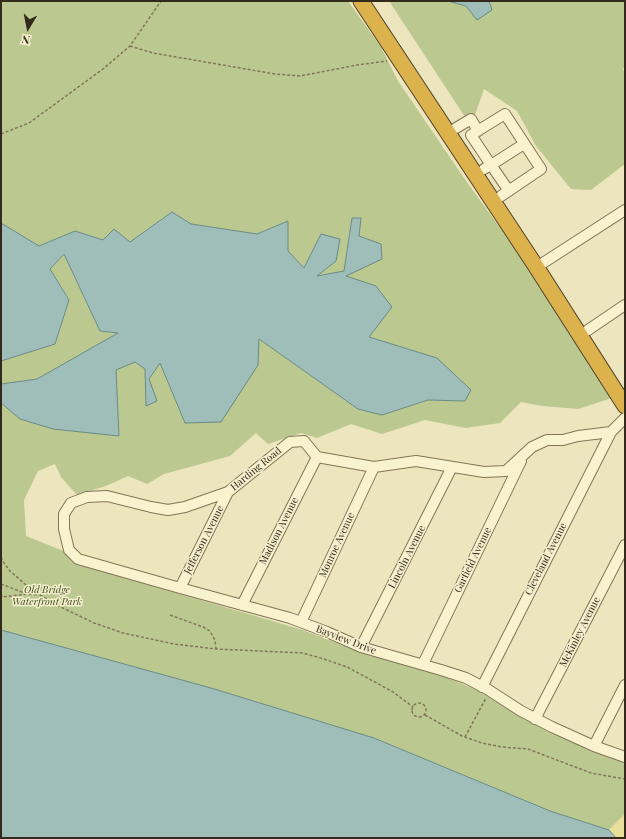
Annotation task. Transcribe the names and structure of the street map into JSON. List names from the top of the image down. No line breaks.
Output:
{"streets":{"street":["Harding Road","Madison Avenue","Jefferson Avenue","Monroe Avenue","Lincoln Avenue","Cleveland Avenue","Garfield Avenue","McKinley Avenue","Bayview Drive"]},"crossings":[["Harding Road","Madison Avenue"],["Harding Road","Jefferson Avenue"],["Harding Road","Bayview Drive"],["Madison Avenue","Bayview Drive"],["Jefferson Avenue","Bayview Drive"],["Monroe Avenue","Bayview Drive"],["Lincoln Avenue","Bayview Drive"],["Cleveland Avenue","Bayview Drive"],["Garfield Avenue","Bayview Drive"],["McKinley Avenue","Bayview Drive"]],"parks":["Old Bridge Waterfront Park"],"north":"bottom"}
